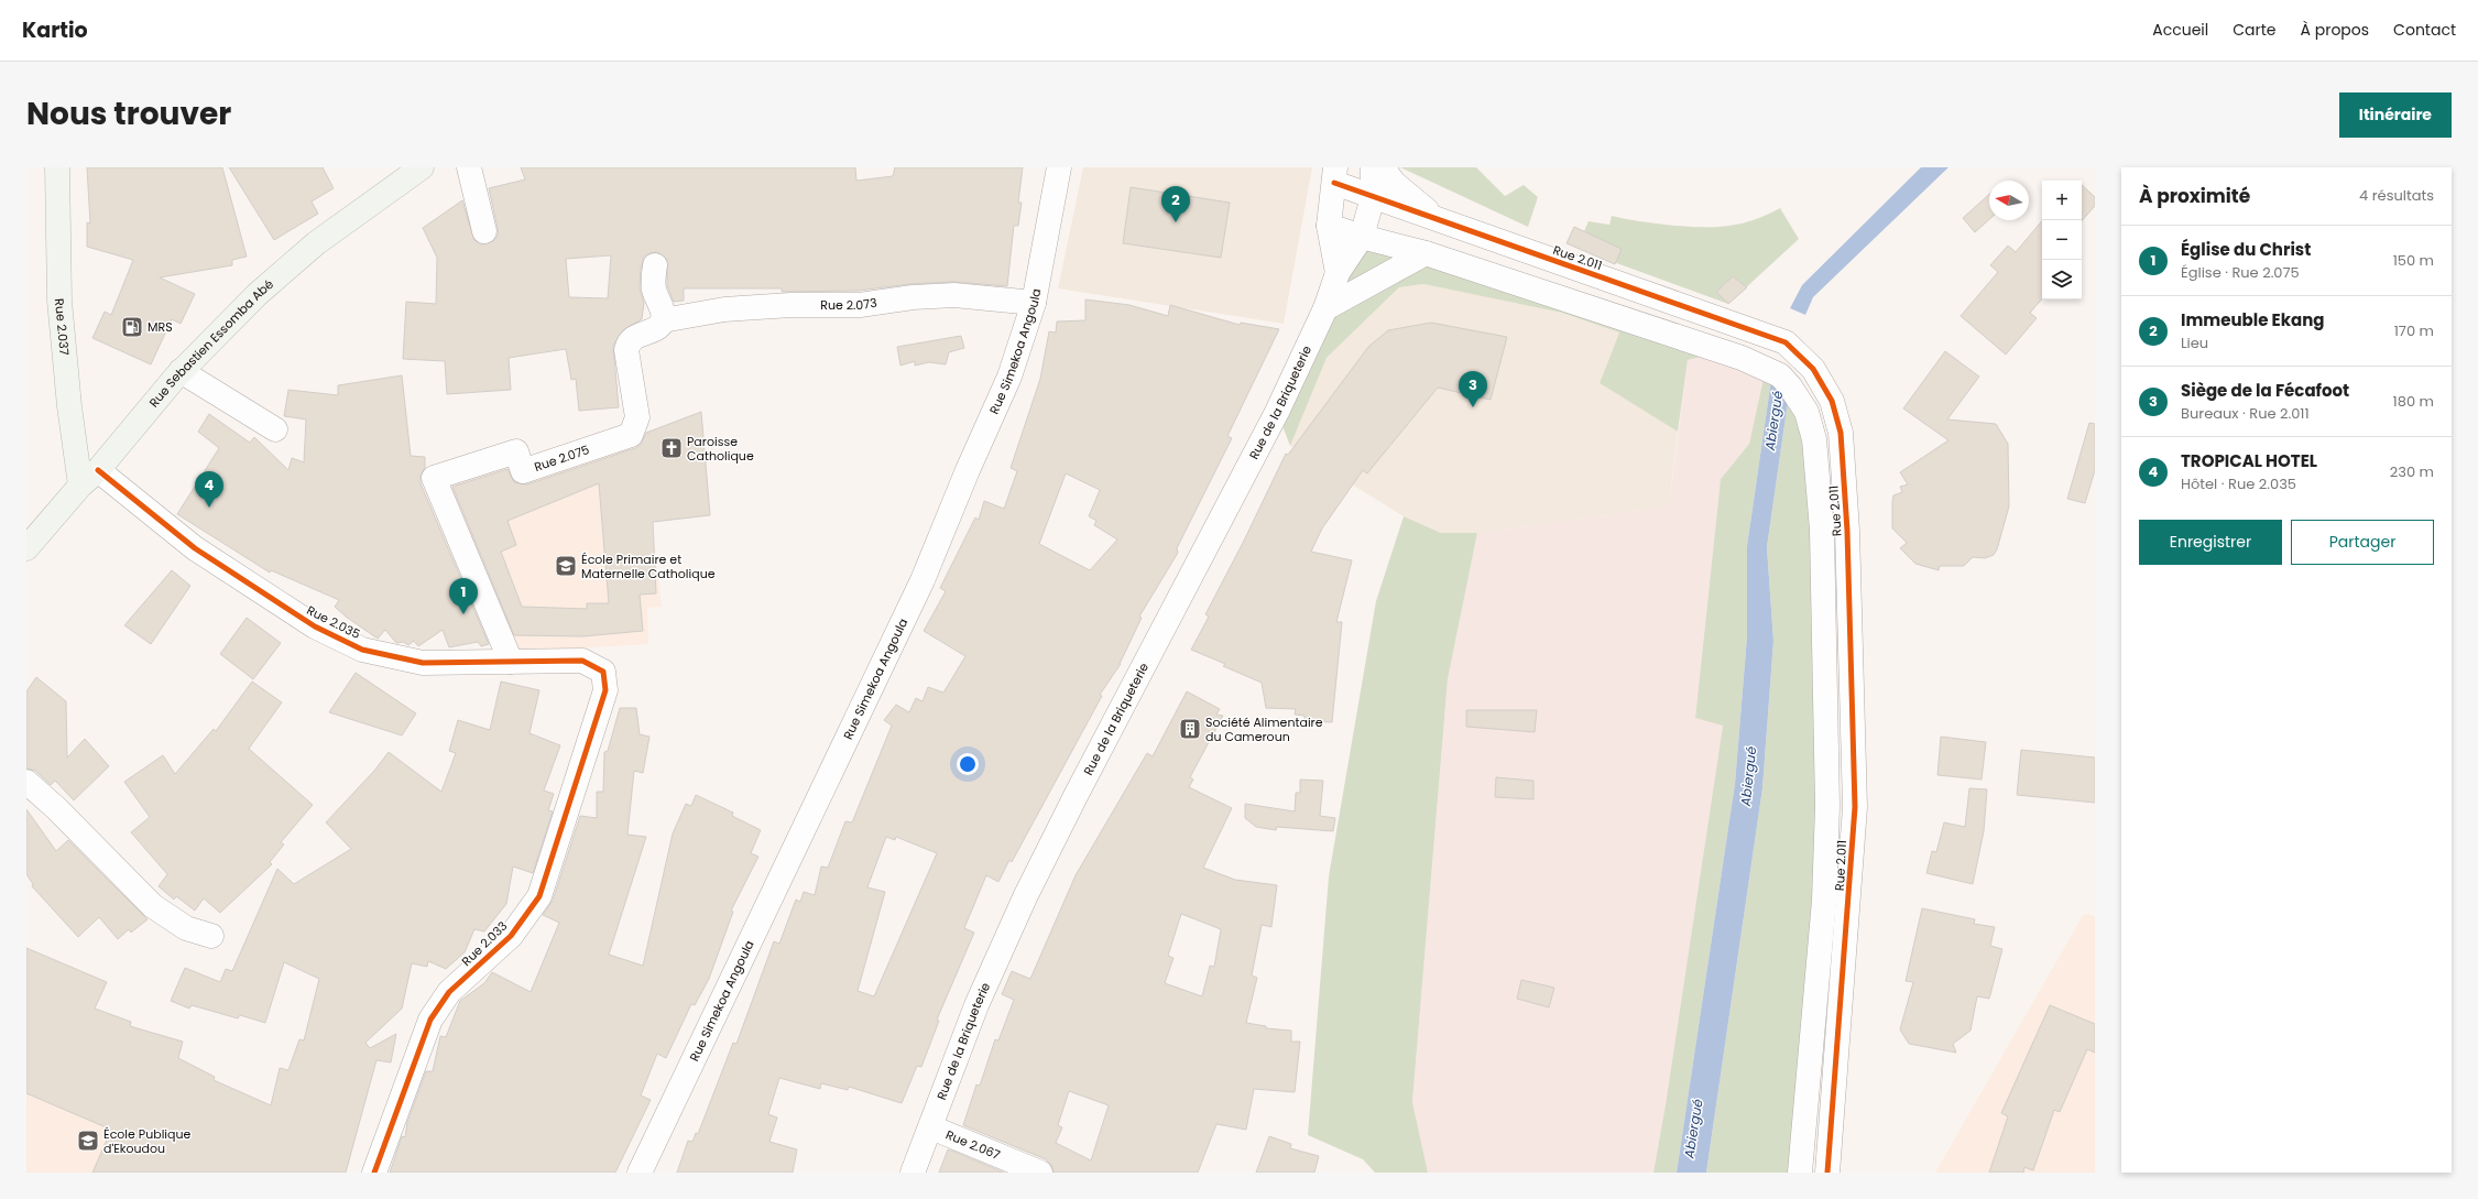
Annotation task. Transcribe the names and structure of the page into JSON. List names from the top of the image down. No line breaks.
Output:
{"streets":{"main road":["Rue 2.037","Rue Sebastien Essomba Abé"],"street":["Rue 2.011","Rue 2.073","Rue Simekoa Angoula","Rue de la Briqueterie","Rue 2.075","Rue 2.035","Rue 2.033","Rue 2.067"]},"crossings":[["Rue 2.011","Rue de la Briqueterie"],["Rue 2.073","Rue Simekoa Angoula"],["Rue 2.073","Rue 2.075"],["Rue 2.037","Rue Sebastien Essomba Abé"],["Rue 2.037","Rue 2.035"],["Rue Sebastien Essomba Abé","Rue 2.035"],["Rue de la Briqueterie","Rue 2.067"],["Rue 2.075","Rue 2.035"],["Rue 2.035","Rue 2.033"]],"water":["Abiergué"],"places":{"fuel station":["MRS"],"church":["Paroisse Catholique"],"school or university":["École Primaire et Maternelle Catholique","École Publique d'Ekoudou"],"building":["Société Alimentaire du Cameroun"]},"north":"left","page":{"header":"Kartio","nav":["Accueil","Carte","À propos","Contact"],"title":"Nous trouver","buttons":["Itinéraire",["Enregistrer","Partager"]],"heading":["À proximité","4 résultats"],"map_buttons":["+","−"],"pins":["2","3","4","1"],"list":[{"mark":"1","name":"Église du Christ","note":"Église · Rue 2.075","value":"150 m"},{"mark":"2","name":"Immeuble Ekang","note":"Lieu","value":"170 m"},{"mark":"3","name":"Siège de la Fécafoot","note":"Bureaux · Rue 2.011","value":"180 m"},{"mark":"4","name":"TROPICAL HOTEL","note":"Hôtel · Rue 2.035","value":"230 m"}]}}
